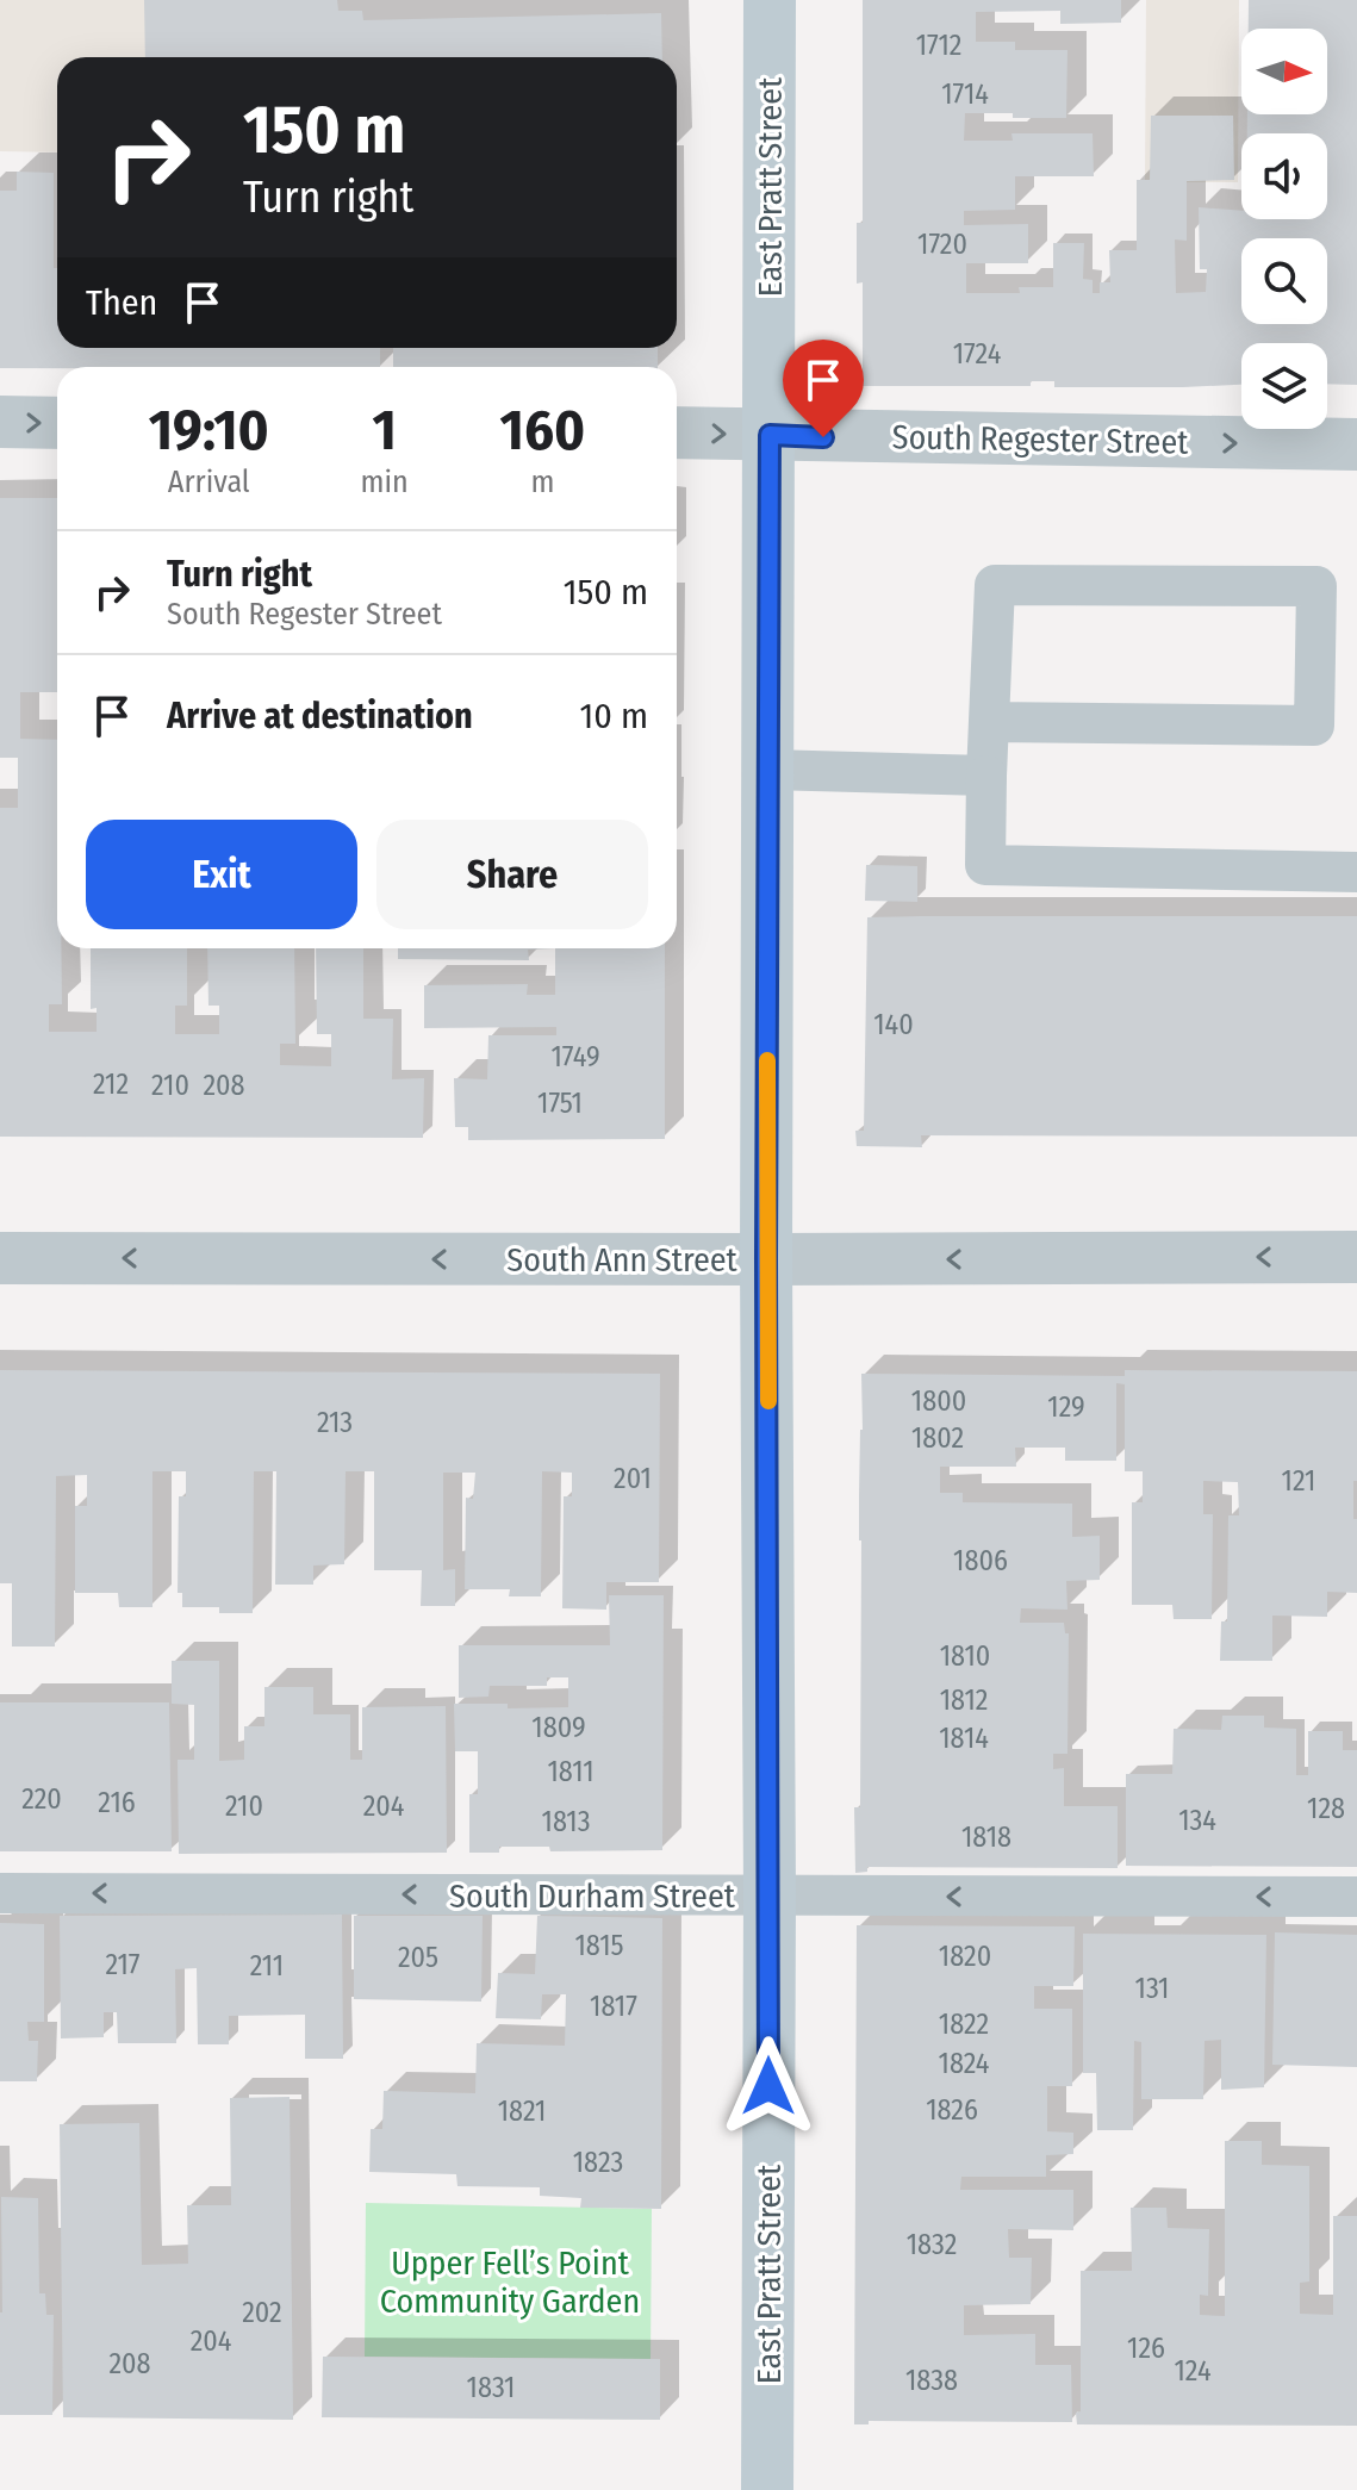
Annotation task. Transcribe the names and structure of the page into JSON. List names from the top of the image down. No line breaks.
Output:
{"streets":{"main road":["East Pratt Street"],"street":["South Regester Street","South Ann Street"],"lane":["South Durham Street"]},"crossings":[["East Pratt Street","South Regester Street"],["East Pratt Street","South Ann Street"],["East Pratt Street","South Durham Street"]],"one_way":["South Regester Street","South Ann Street","South Durham Street"],"parks":["Upper Fell’s Point Community Garden"],"house_numbers":["1712","1714","1720","1724","140","1749","212","210","208","1751","1800","129","213","1802","201","121","1806","1810","1812","1809","1814","1811","220","216","210","204","128","134","1813","1818","1815","1820","205","217","211","131","1817","1822","1824","1826","1821","1823","1832","202","204","126","208","124","1838","1831"],"north":"right","page":{"turn":["150 m","Turn right"],"then":"Then","eta":["19:10","Arrival","1","min","160","m"],"list":[{"name":"Turn right","note":"South Regester Street","value":"150 m"},{"name":"Arrive at destination","value":"10 m"}],"buttons":["Exit","Share"]}}
